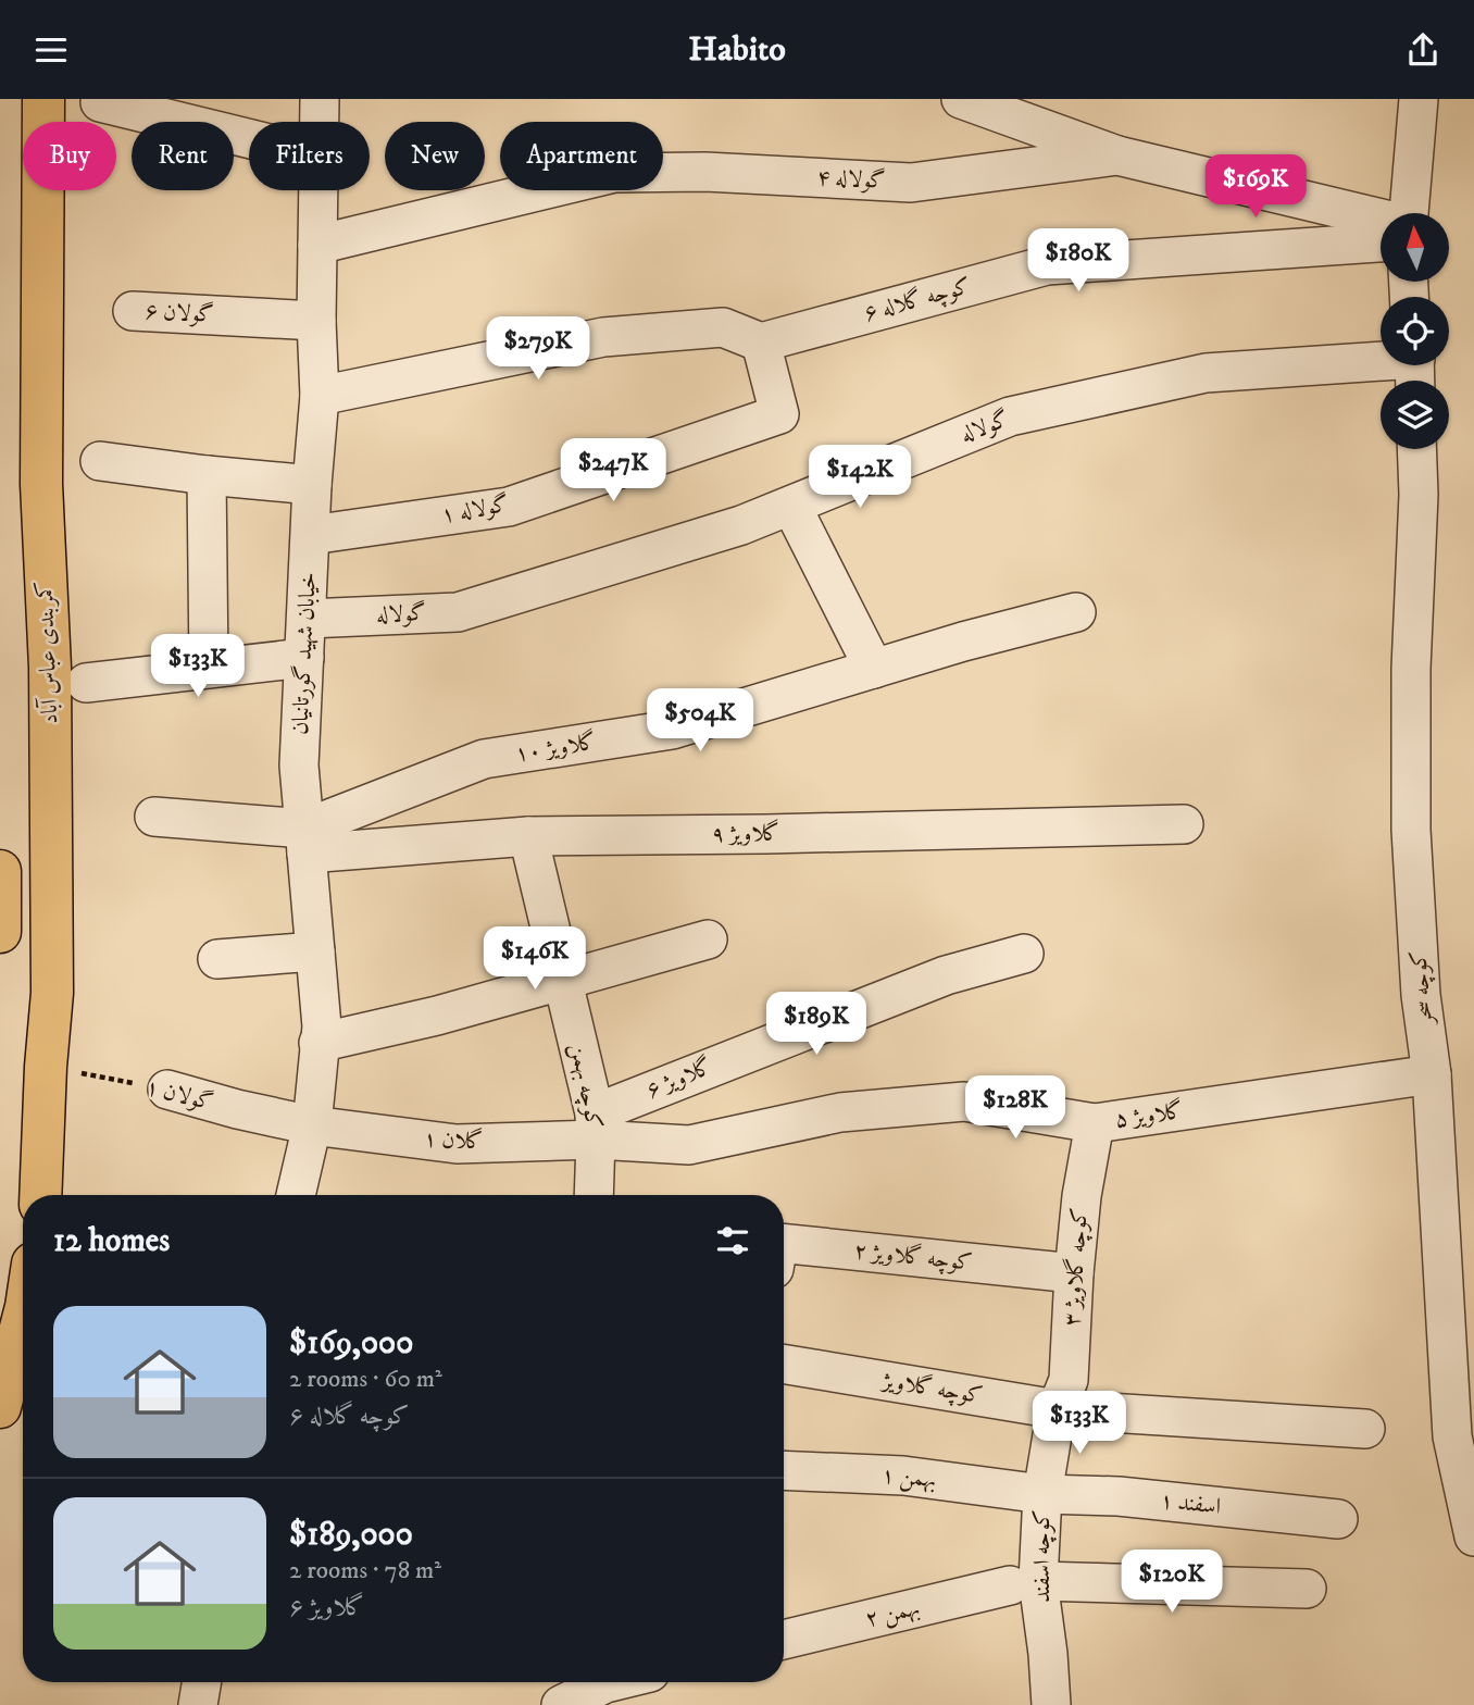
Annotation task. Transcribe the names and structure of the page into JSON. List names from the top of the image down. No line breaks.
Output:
{"streets":{"main road":["کمربندی عباس آباد"],"street":["گولاله ۴","کوچه گلاله ۶","گولان ۶","گولاله","گولاله ۱","خیابان شهید گورتانیان","گلاویژ ۱۰","گلاویژ ۹","کوچه سحر","گلاویژ ۶","کوچه بهمن","گولان ۱","گلاویژ ۵","گلان ۱","کوچه گلاویژ ۲","کوچه گلاویژ ۳","کوچه گلاویژ","بهمن ۱","اسفند ۱","کوچه اسفند","بهمن ۲"]},"crossings":[["گولاله ۴","خیابان شهید گورتانیان"],["کوچه گلاله ۶","گولاله ۱"],["گولان ۶","خیابان شهید گورتانیان"],["گولاله","خیابان شهید گورتانیان"],["گولاله ۱","خیابان شهید گورتانیان"],["کمربندی عباس آباد","گولان ۱"],["خیابان شهید گورتانیان","گلاویژ ۱۰"],["خیابان شهید گورتانیان","گلاویژ ۹"],["خیابان شهید گورتانیان","گولان ۱"],["خیابان شهید گورتانیان","گلان ۱"],["گلاویژ ۱۰","گلاویژ ۹"],["گلاویژ ۹","کوچه بهمن"],["کوچه سحر","گلاویژ ۵"],["گلاویژ ۶","کوچه بهمن"],["گلاویژ ۶","گلاویژ ۵"],["گلاویژ ۶","گلان ۱"],["کوچه بهمن","گلاویژ ۵"],["کوچه بهمن","گلان ۱"],["گولان ۱","گلان ۱"],["گلاویژ ۵","گلان ۱"],["گلاویژ ۵","کوچه گلاویژ ۳"],["کوچه گلاویژ ۲","کوچه گلاویژ ۳"],["کوچه گلاویژ ۳","کوچه گلاویژ"],["کوچه گلاویژ ۳","کوچه اسفند"],["کوچه گلاویژ","کوچه اسفند"],["بهمن ۱","اسفند ۱"],["بهمن ۱","کوچه اسفند"],["اسفند ۱","کوچه اسفند"],["کوچه اسفند","بهمن ۲"]],"north":"top","page":{"header":"Habito","chip":["Buy","Rent","Filters","New","Apartment"],"price":["$169K","$180K","$279K","$247K","$142K","$133K","$504K","$146K","$189K","$128K","$133K","$120K"],"heading":"12 homes","list":[{"name":"$169,000","note":"2 rooms · 60 m² · کوچه گلاله ۶"},{"name":"$189,000","note":"2 rooms · 78 m² · گلاویژ ۶"}]}}
